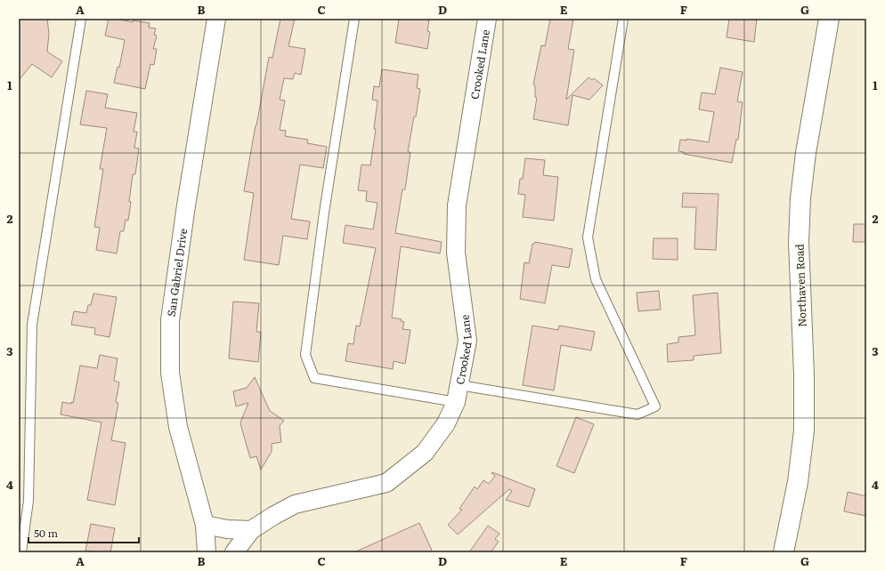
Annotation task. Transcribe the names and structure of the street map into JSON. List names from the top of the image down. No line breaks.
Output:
{"streets":{"street":["Crooked Lane","San Gabriel Drive","Northaven Road"]},"scale_bar":"50 m","grid":{"columns":["A","B","C","D","E","F","G"],"rows":["1","2","3","4"]}}
